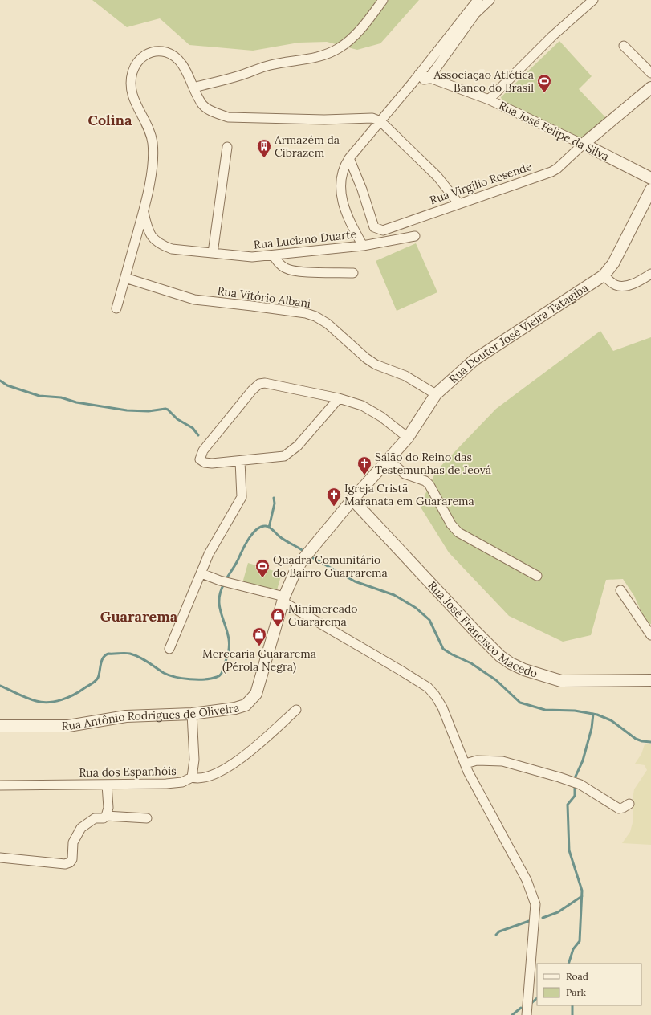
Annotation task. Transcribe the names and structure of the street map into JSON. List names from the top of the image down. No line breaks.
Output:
{"streets":{"street":["Rua José Felipe da Silva","Rua Virgílio Resende","Rua Luciano Duarte","Rua Vitório Albani","Rua Doutor José Vieira Tatagiba","Rua José Francisco Macedo","Rua Antônio Rodrigues de Oliveira","Rua dos Espanhóis"]},"crossings":[["Rua José Felipe da Silva","Rua Virgílio Resende"],["Rua Vitório Albani","Rua Doutor José Vieira Tatagiba"],["Rua Doutor José Vieira Tatagiba","Rua José Francisco Macedo"],["Rua Doutor José Vieira Tatagiba","Rua Antônio Rodrigues de Oliveira"],["Rua José Francisco Macedo","Rua Antônio Rodrigues de Oliveira"],["Rua Antônio Rodrigues de Oliveira","Rua dos Espanhóis"]],"districts":["Colina","Guararema"],"places":{"sports":["Associação Atlética Banco do Brasil","Quadra Comunitário do Bairro Guarrarema"],"building":["Armazém da Cibrazem"],"church":["Salão do Reino das Testemunhas de Jeová","Igreja Cristã Maranata em Guararema"],"shop":["Minimercado Guararema","Mercearia Guararema (Pérola Negra)"]},"legend":["Road","Park"]}
